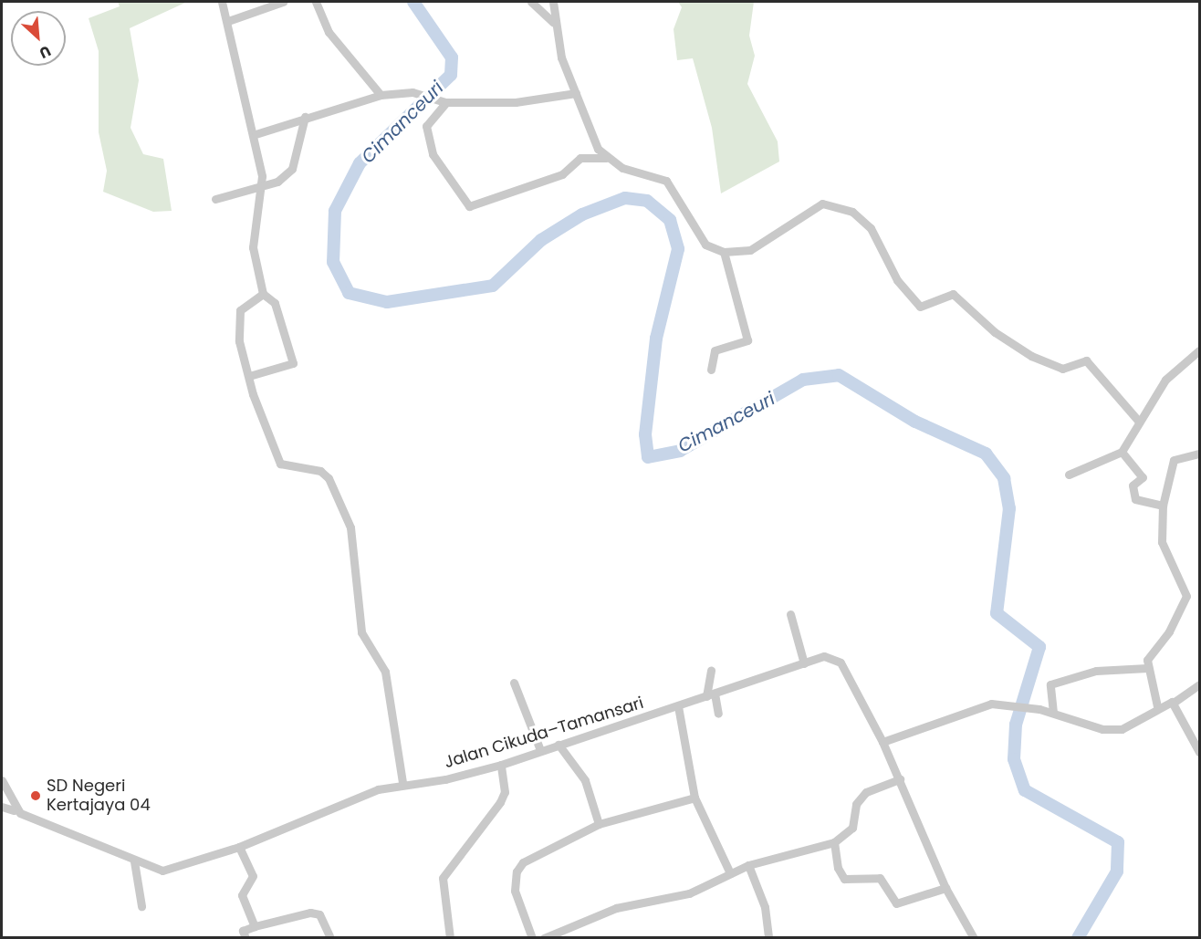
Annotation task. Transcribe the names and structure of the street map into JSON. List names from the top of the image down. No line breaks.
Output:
{"streets":{"street":["Jalan Cikuda–Tamansari"]},"water":["Cimanceuri"],"places":["SD Negeri Kertajaya 04"],"north":"bottom right"}
